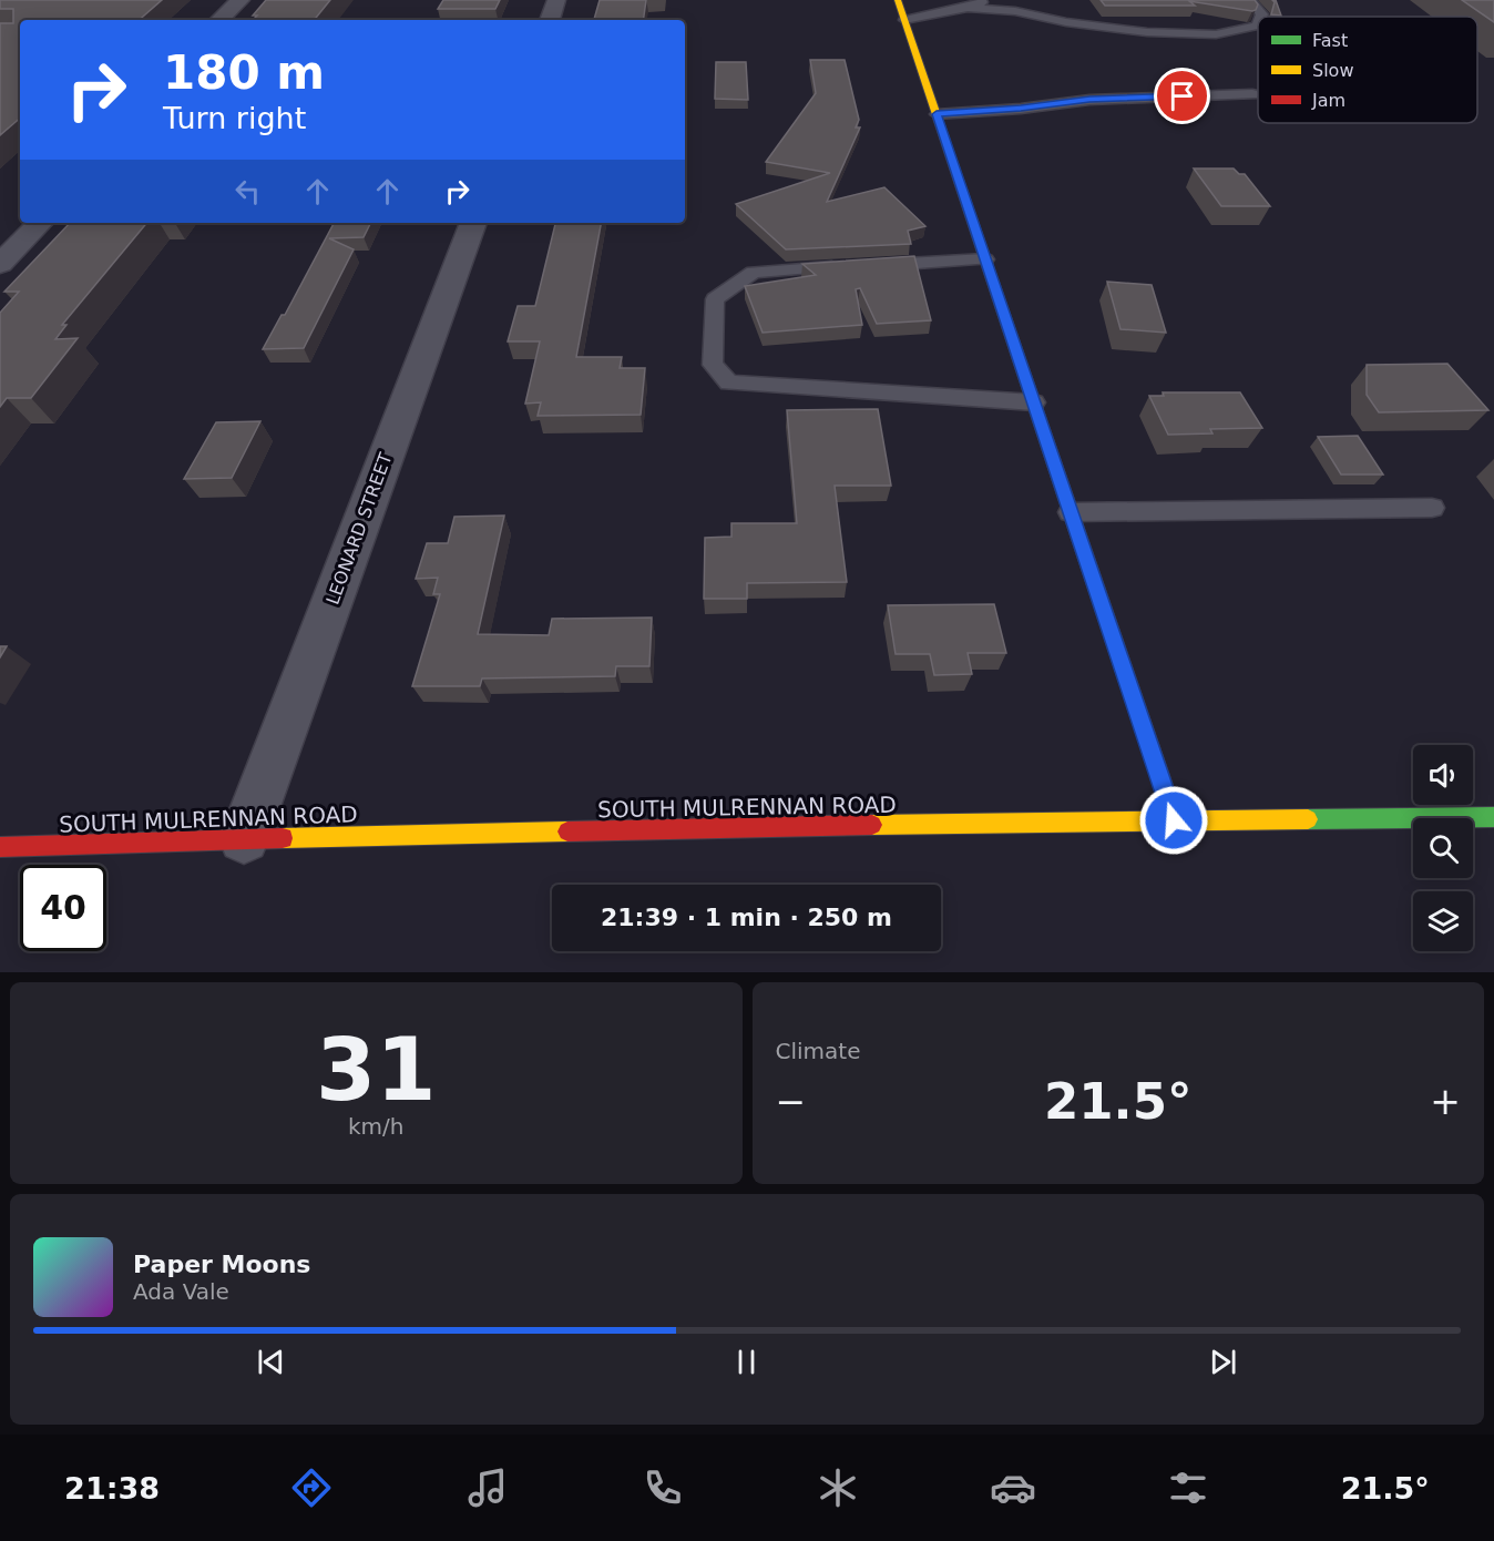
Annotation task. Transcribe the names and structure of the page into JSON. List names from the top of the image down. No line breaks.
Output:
{"streets":{"street":["LEONARD STREET","SOUTH MULRENNAN ROAD"]},"crossings":[["LEONARD STREET","SOUTH MULRENNAN ROAD"]],"legend":["Fast","Slow","Jam"],"page":{"turn":["180 m","Turn right"],"limit":"40","trip":"21:39 · 1 min · 250 m","tile":[["31","km/h"],"Climate"],"heat":["−","21.5°","+"],"song":["Paper Moons","Ada Vale"],"tabs":["21:38","21.5°"]}}
